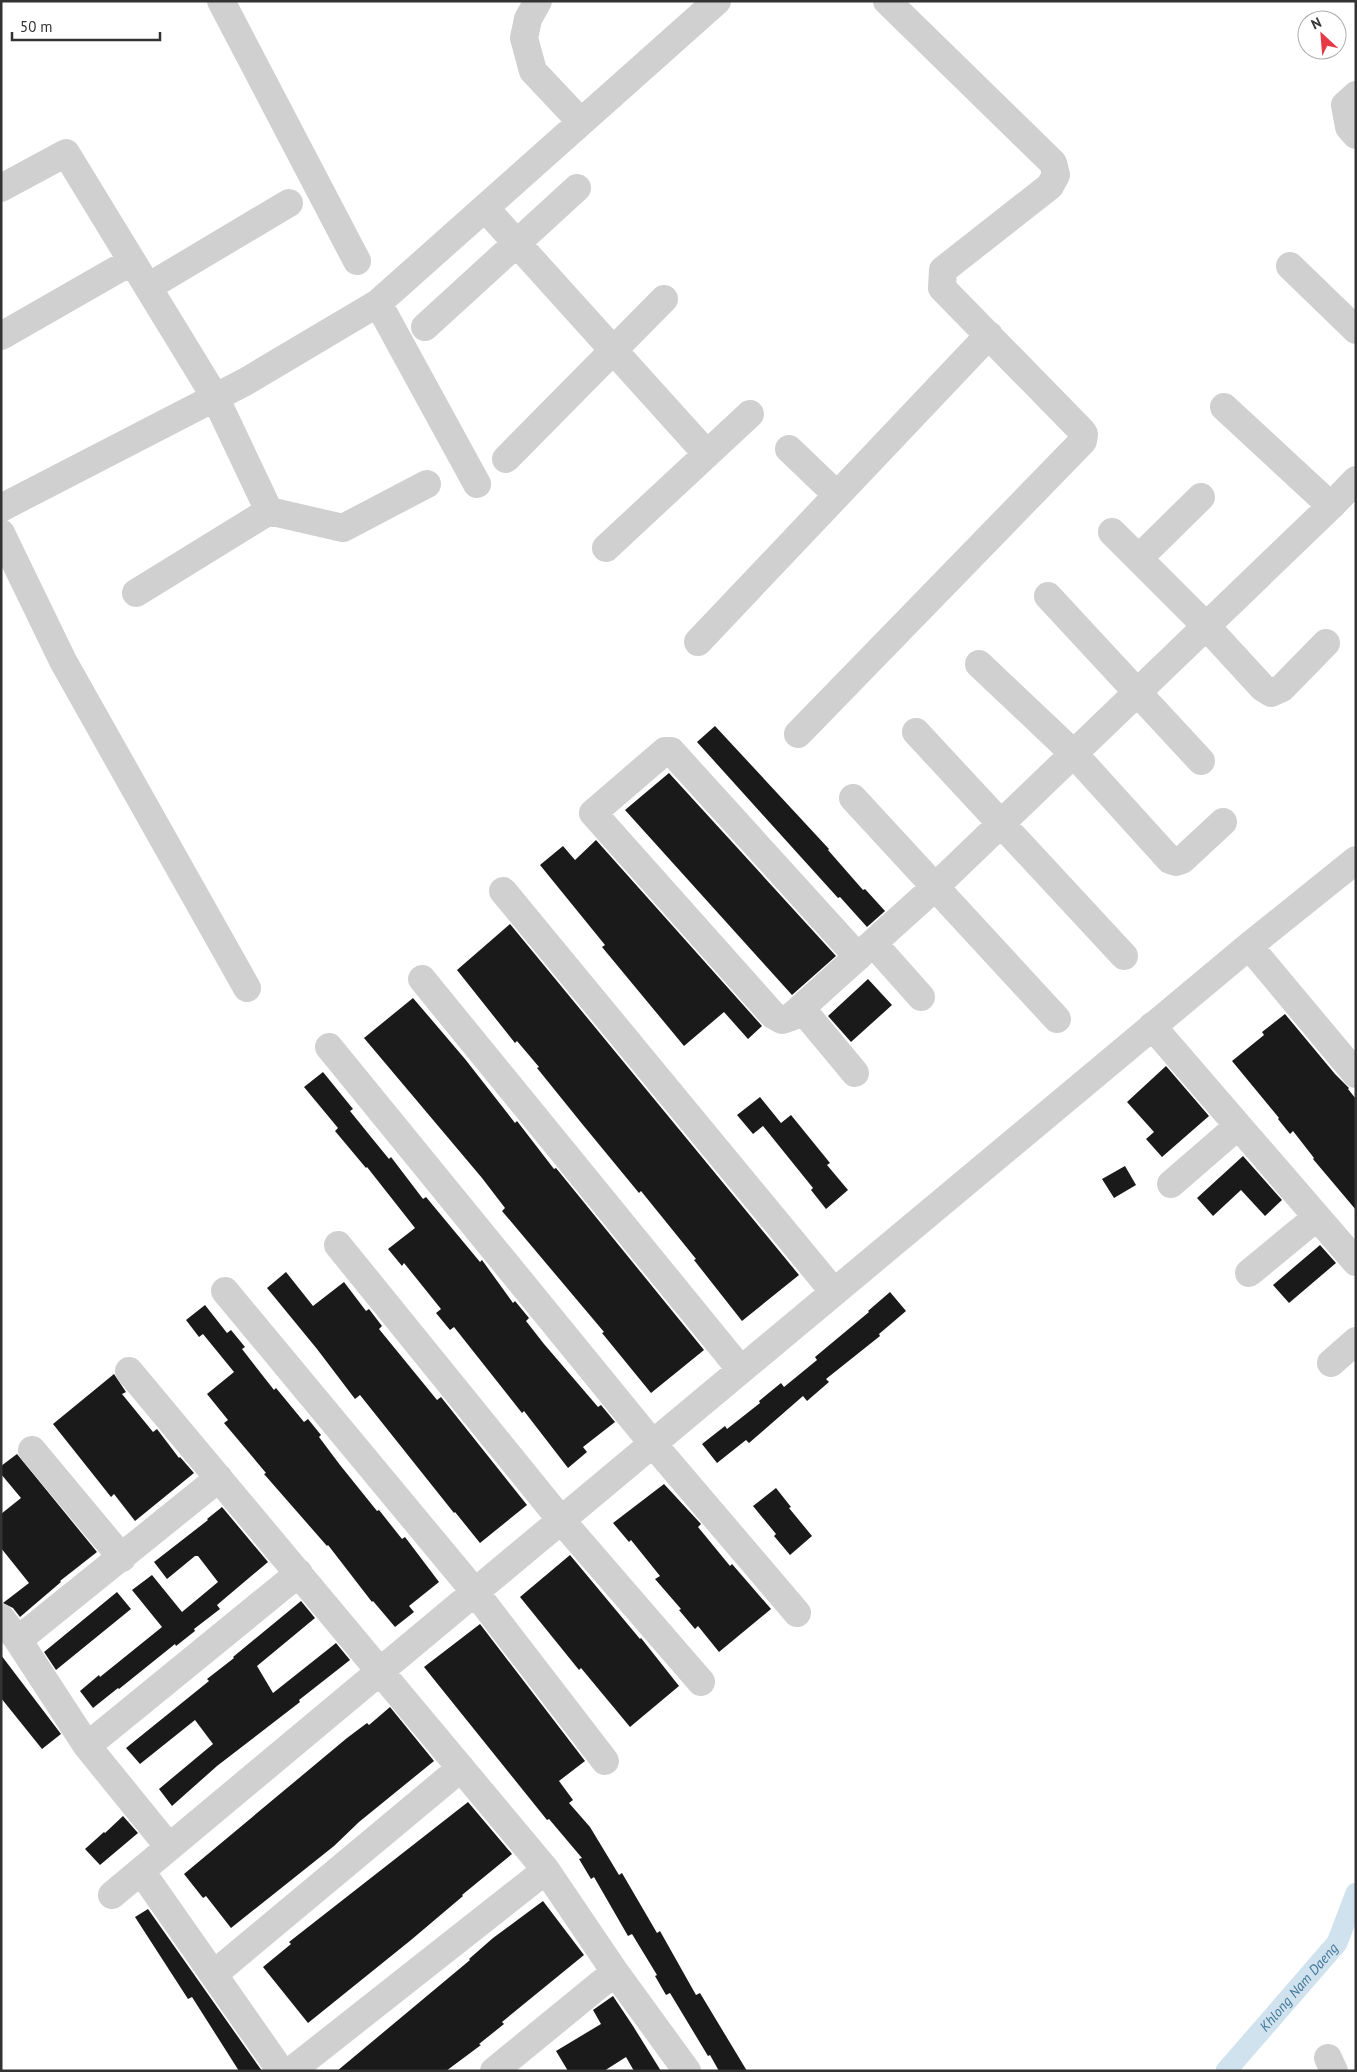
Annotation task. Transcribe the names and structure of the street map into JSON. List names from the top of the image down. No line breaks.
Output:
{"water":["Khlong Nam Daeng"],"scale_bar":"50 m","north":"top left"}
